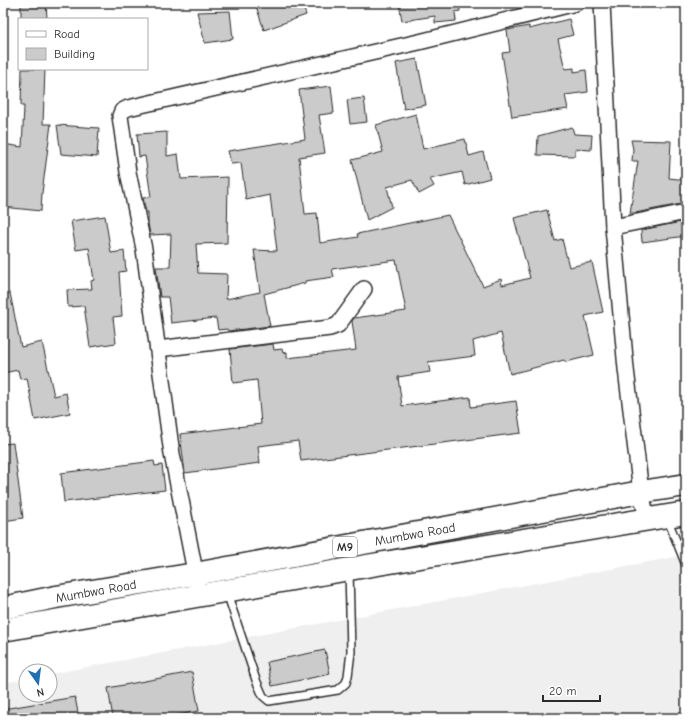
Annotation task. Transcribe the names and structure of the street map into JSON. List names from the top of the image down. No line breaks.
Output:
{"streets":{"main road":["Mumbwa Road","M9"]},"legend":["Road","Building"],"scale_bar":"20 m","north":"bottom"}
